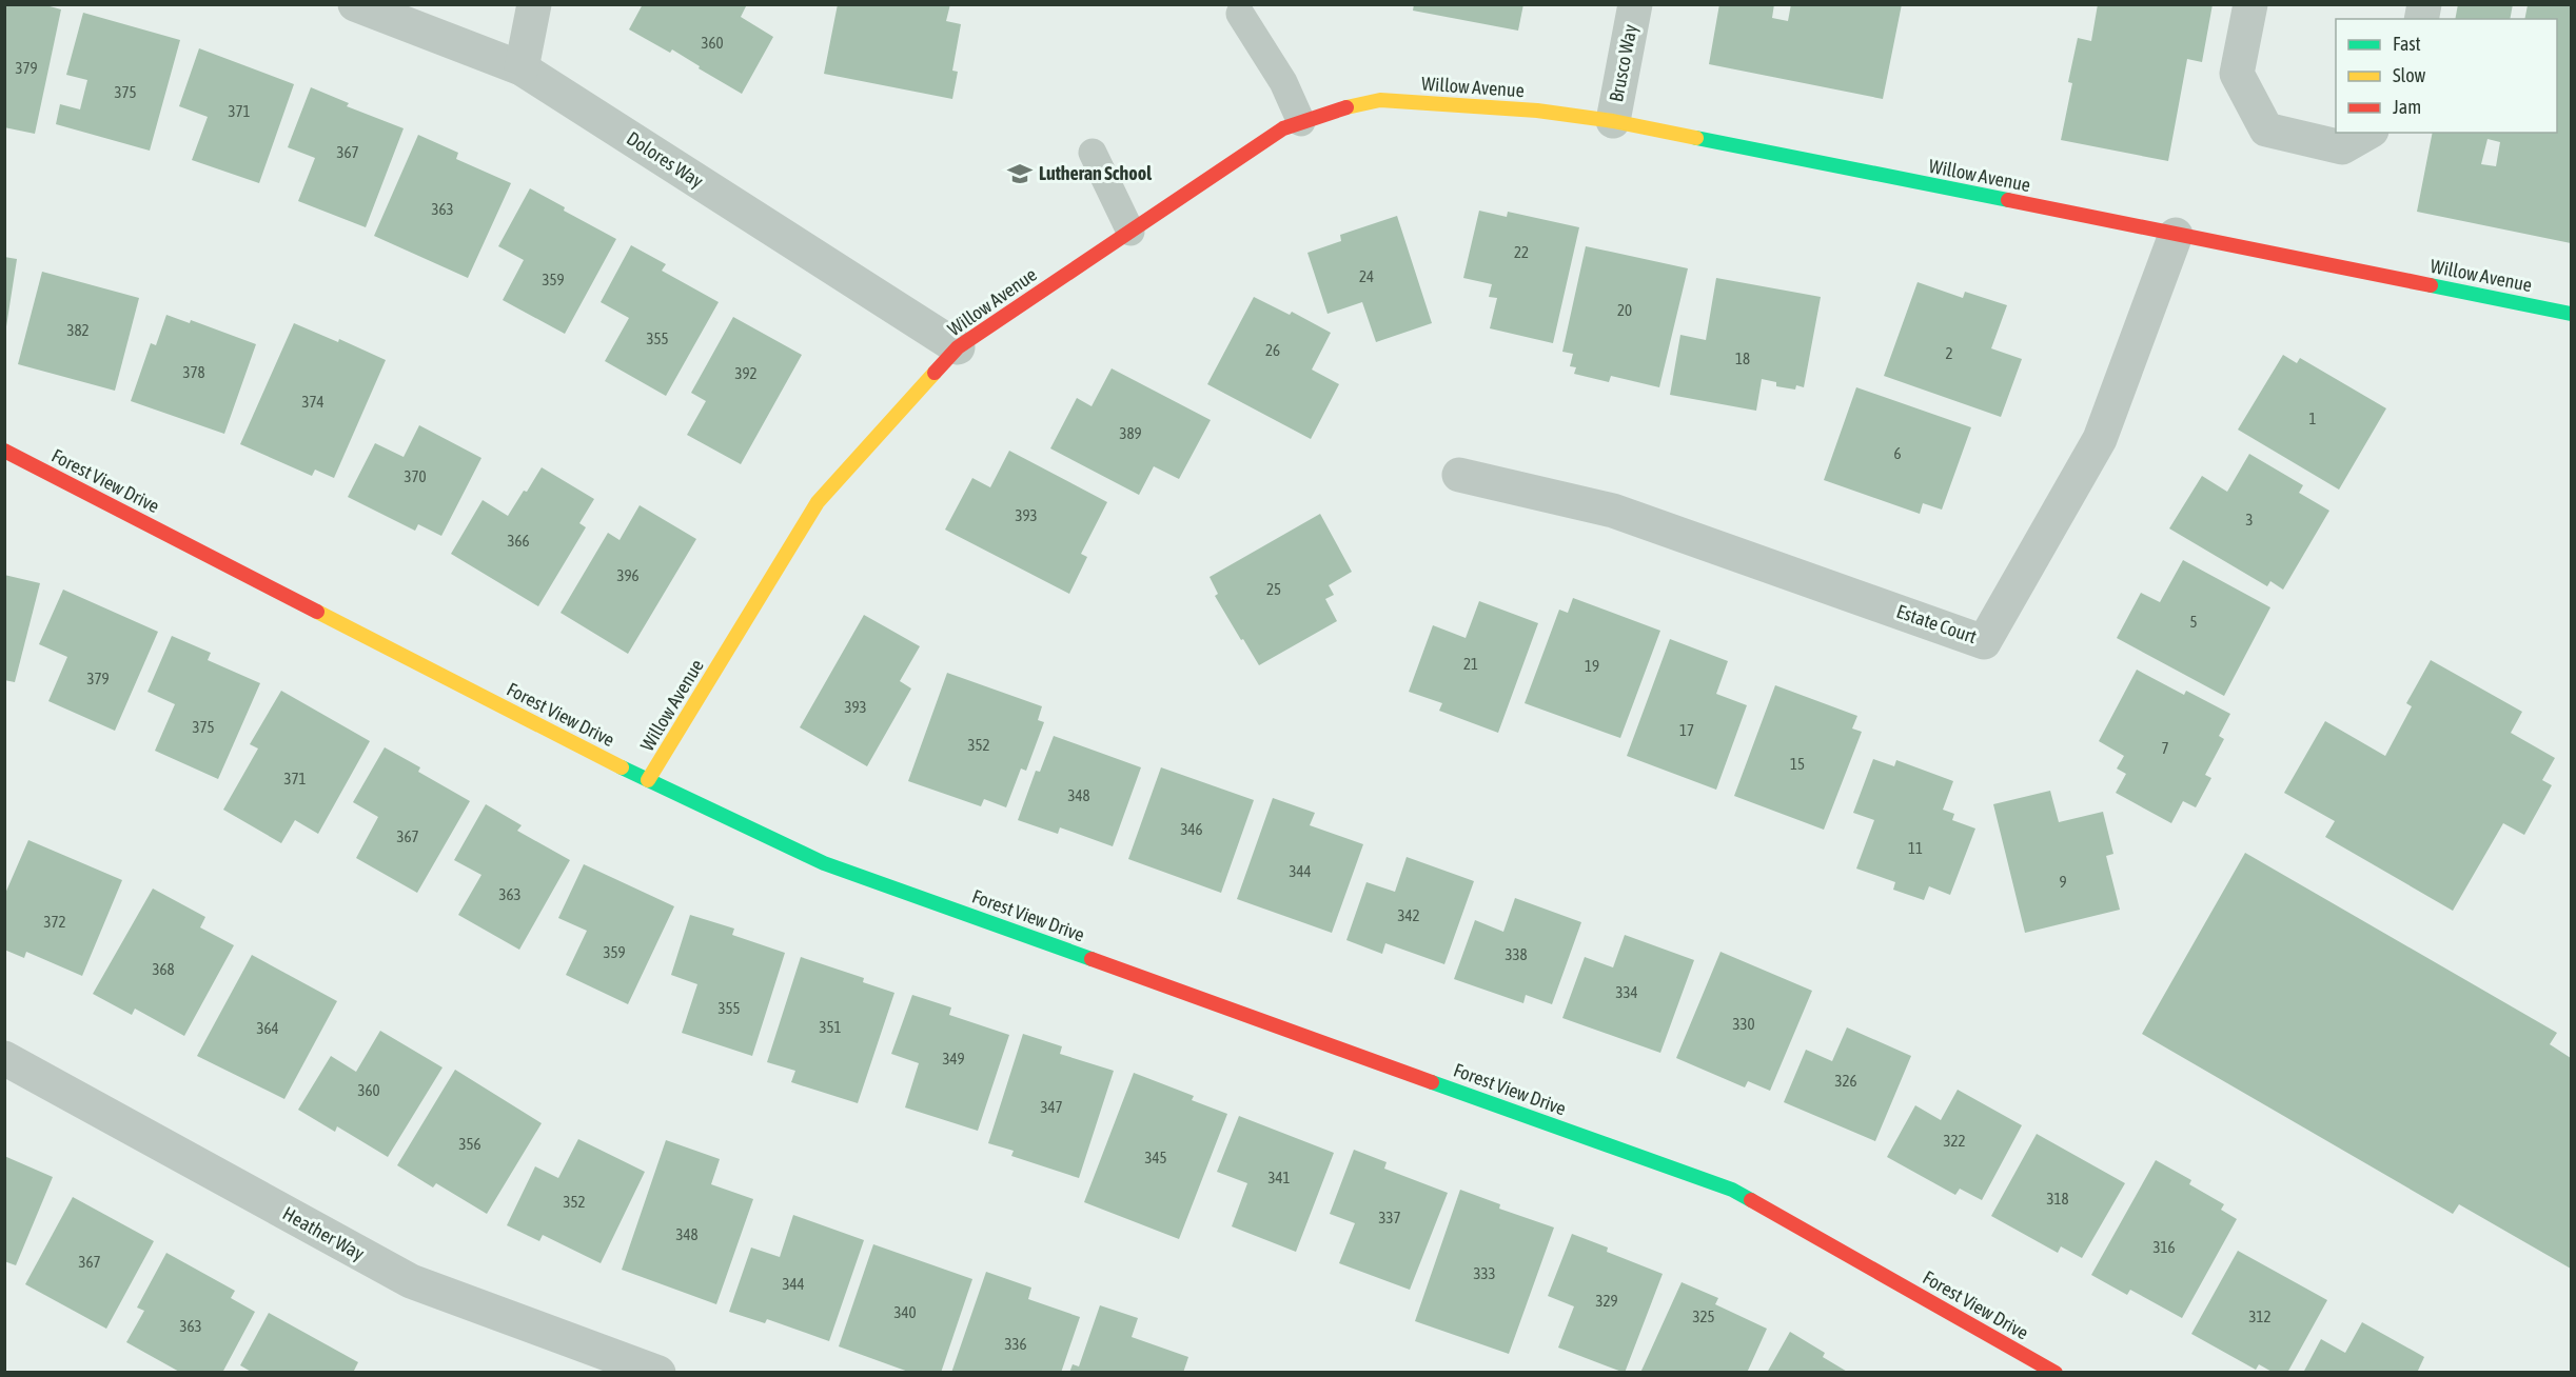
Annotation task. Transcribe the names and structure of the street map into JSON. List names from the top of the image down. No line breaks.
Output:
{"streets":{"street":["Brusco Way","Willow Avenue","Dolores Way","Forest View Drive","Estate Court","Heather Way"]},"crossings":[["Brusco Way","Willow Avenue"],["Willow Avenue","Dolores Way"],["Willow Avenue","Forest View Drive"],["Willow Avenue","Estate Court"]],"places":{"school or university":["Lutheran School"]},"house_numbers":["360","379","375","371","367","363","22","24","359","20","382","355","26","2","18","378","392","374","1","389","6","370","393","3","366","396","25","5","21","19","379","393","375","17","352","7","15","371","348","346","367","11","344","9","363","342","372","359","338","368","334","355","330","351","364","349","326","360","347","322","356","345","341","318","352","337","348","316","367","333","344","329","340","325","312","363","336"],"legend":["Fast","Slow","Jam"]}
